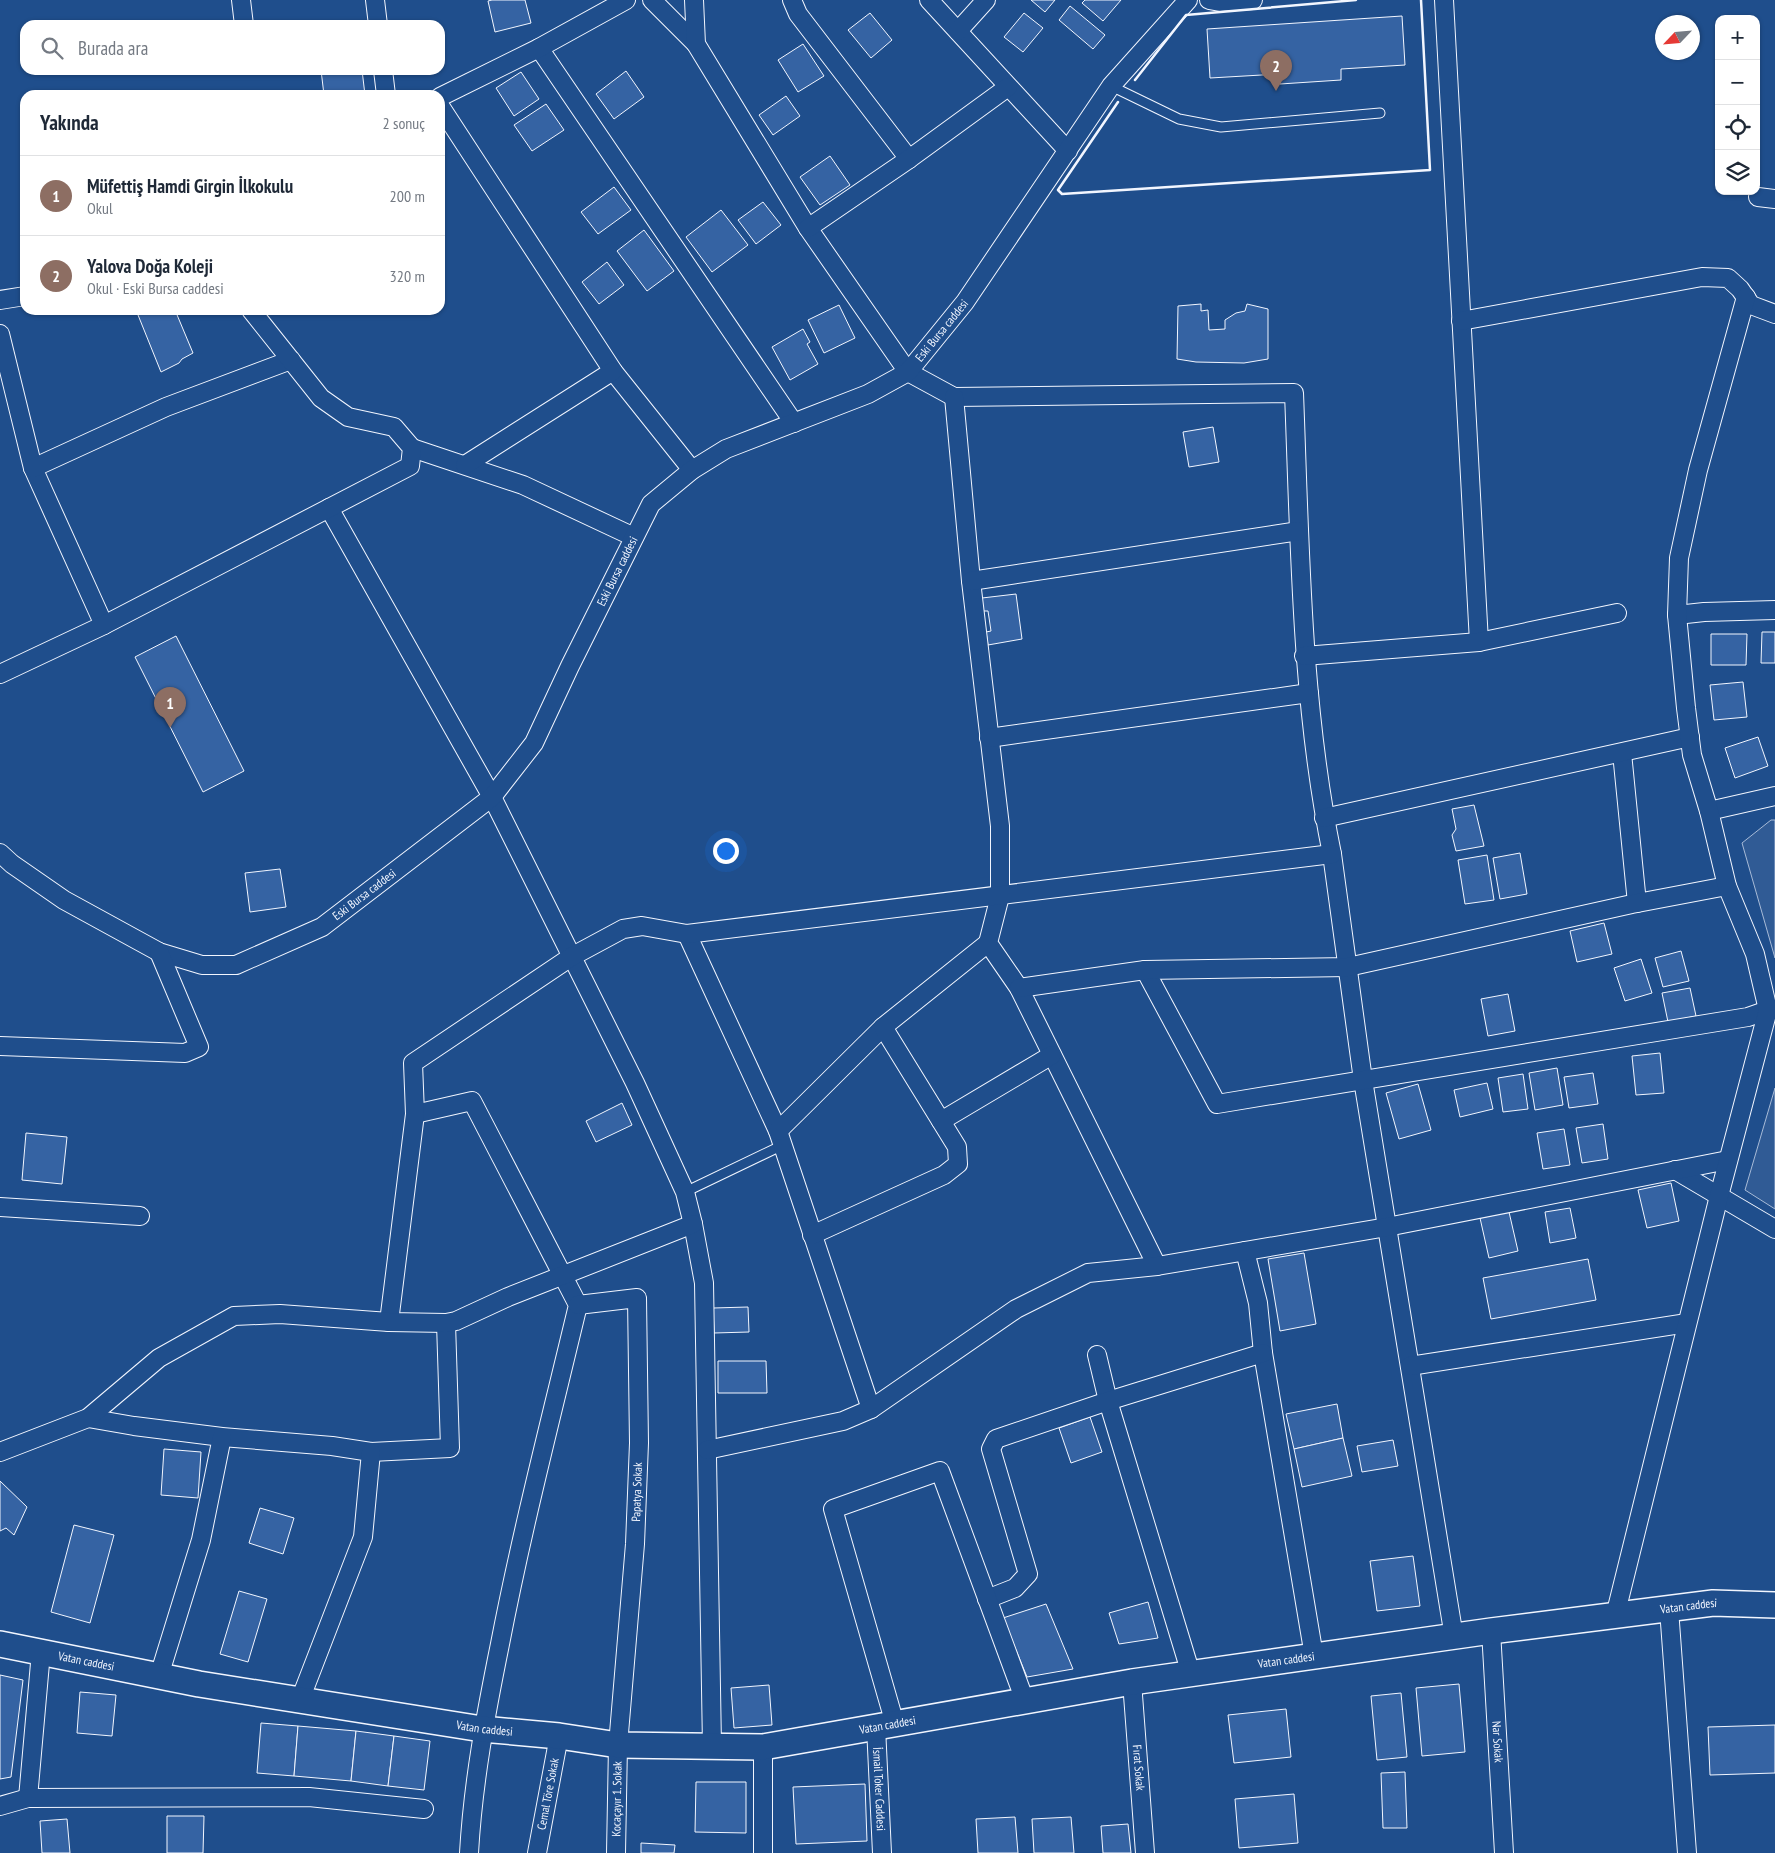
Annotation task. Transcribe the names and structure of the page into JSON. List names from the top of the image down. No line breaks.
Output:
{"streets":{"street":["Eski Bursa caddesi","Papatya Sokak","Vatan caddesi","Nar Sokak","Fırat Sokak","İsmail Toker Caddesi","Cemal Töre Sokak","Kocaçayır 1. Sokak"]},"crossings":[["Papatya Sokak","Vatan caddesi"],["Papatya Sokak","Kocaçayır 1. Sokak"],["Vatan caddesi","Nar Sokak"],["Vatan caddesi","Fırat Sokak"],["Vatan caddesi","İsmail Toker Caddesi"],["Vatan caddesi","Cemal Töre Sokak"],["Vatan caddesi","Kocaçayır 1. Sokak"]],"north":"bottom left","page":{"map_buttons":["+","−"],"search":"Burada ara","pins":["2","1"],"heading":["Yakında","2 sonuç"],"list":[{"mark":"1","name":"Müfettiş Hamdi Girgin İlkokulu","note":"Okul","value":"200 m"},{"mark":"2","name":"Yalova Doğa Koleji","note":"Okul · Eski Bursa caddesi","value":"320 m"}]}}
